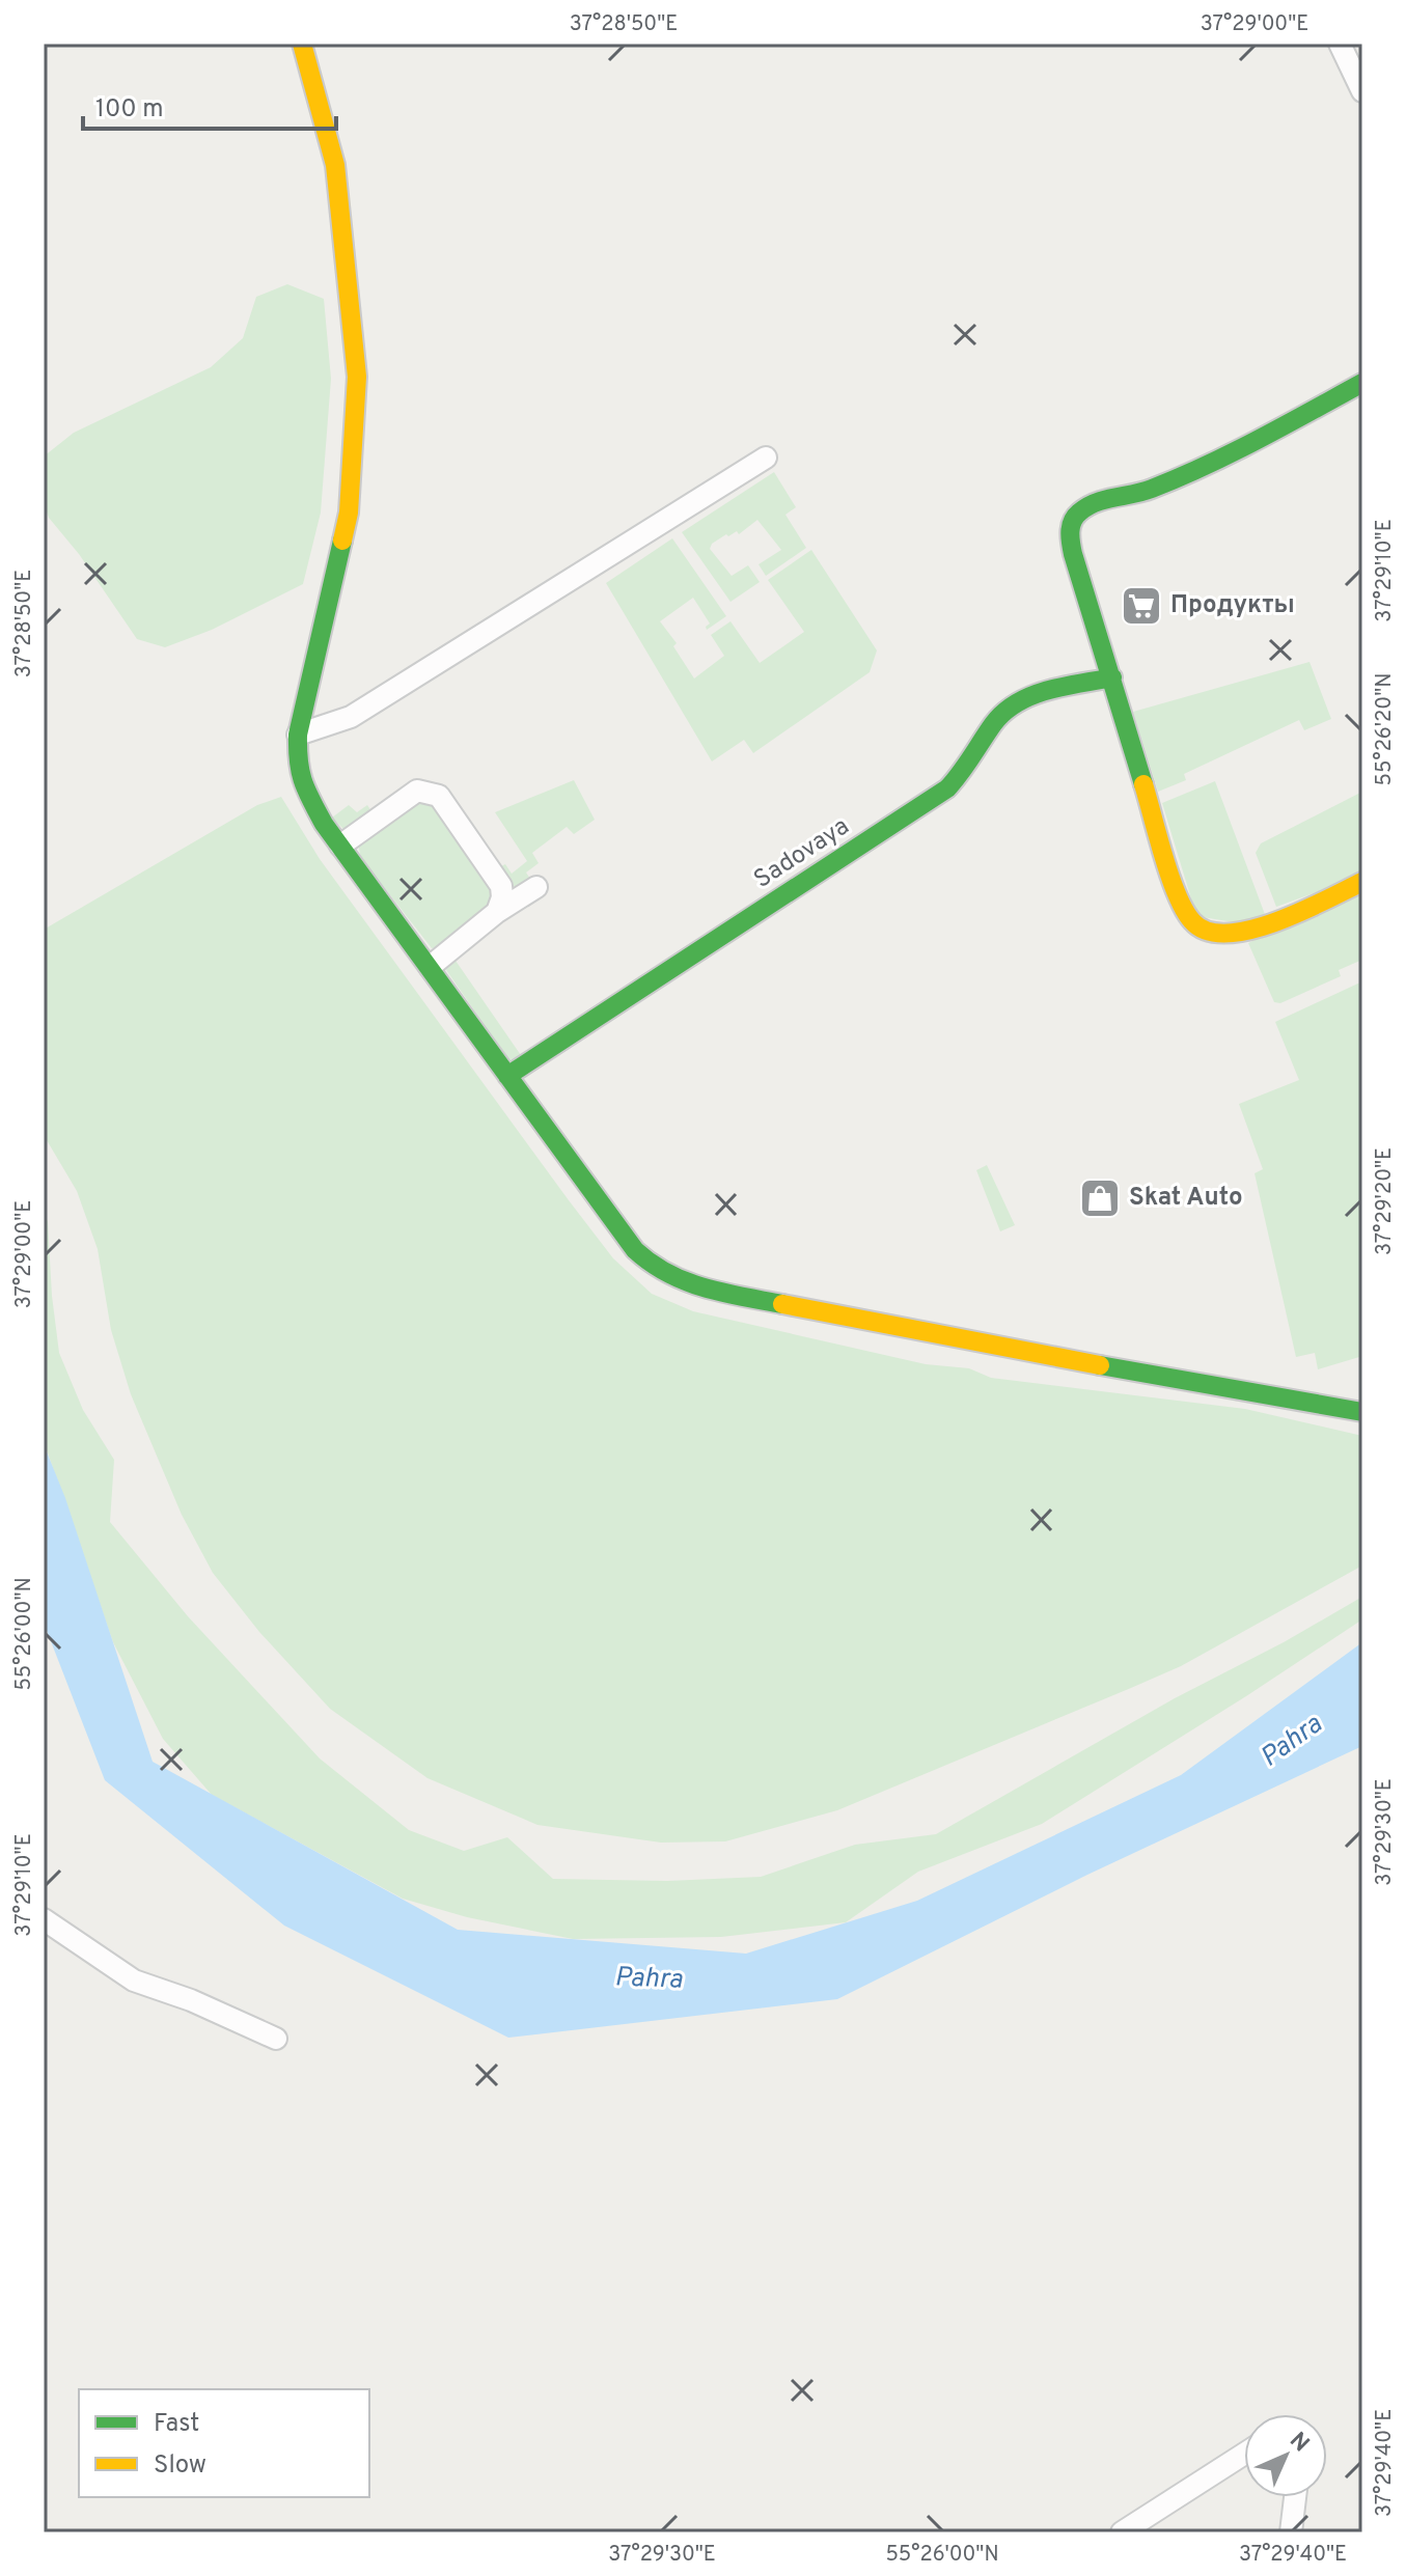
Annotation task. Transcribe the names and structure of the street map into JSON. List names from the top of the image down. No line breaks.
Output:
{"streets":{"main road":["Sadovaya"]},"water":["Pahra"],"places":{"supermarket":["Продукты"],"shop":["Skat Auto"]},"legend":["Fast","Slow"],"scale_bar":"100 m","north":"top right","coordinates":["37°28'50\"E","37°29'00\"E","37°29'10\"E","55°26'20\"N","37°29'20\"E","55°26'00\"N","37°29'30\"E","37°29'40\"E"]}
